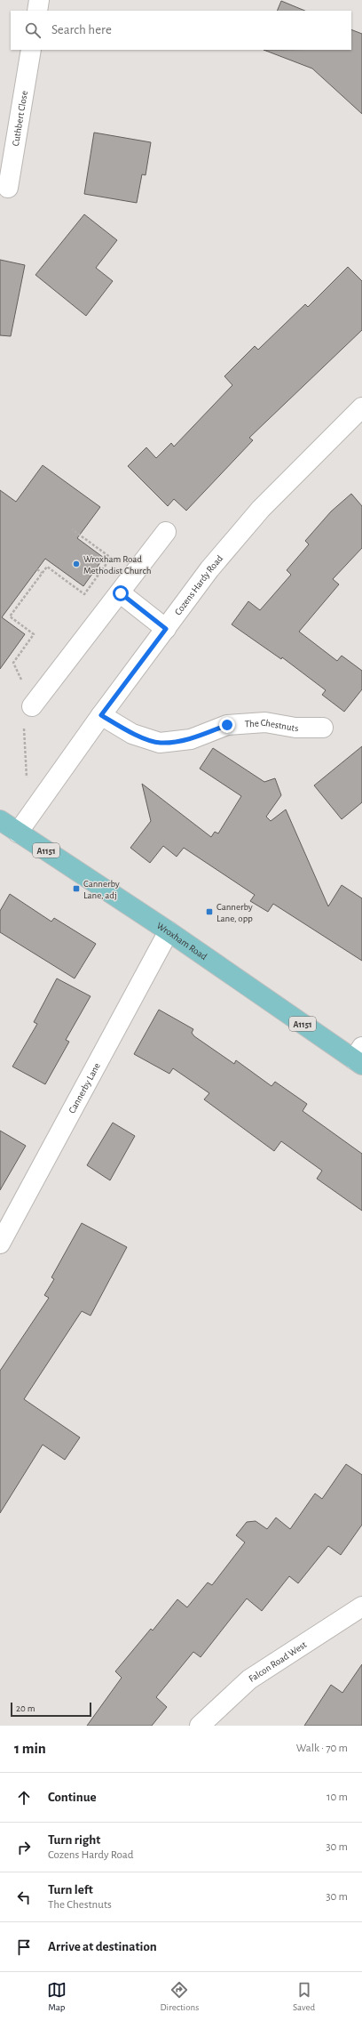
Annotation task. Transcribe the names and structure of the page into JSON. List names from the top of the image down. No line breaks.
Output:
{"streets":{"main road":["A1151","Wroxham Road"],"street":["Cuthbert Close","Cozens Hardy Road","The Chestnuts","Cannerby Lane","Falcon Road West"]},"crossings":[["Cozens Hardy Road","The Chestnuts"],["Cozens Hardy Road","Wroxham Road"],["Wroxham Road","Cannerby Lane"]],"places":{"other":["Wroxham Road Methodist Church"],"transit":["Cannerby Lane, adj","Cannerby Lane, opp"]},"scale_bar":"20 m","page":{"search":"Search here","scale":"20 m","heading":["1 min","Walk · 70 m"],"list":[["Continue","10 m"],["Turn right","Cozens Hardy Road","30 m"],["Turn left","The Chestnuts","30 m"],"Arrive at destination"],"nav":["Map","Directions","Saved"]}}
